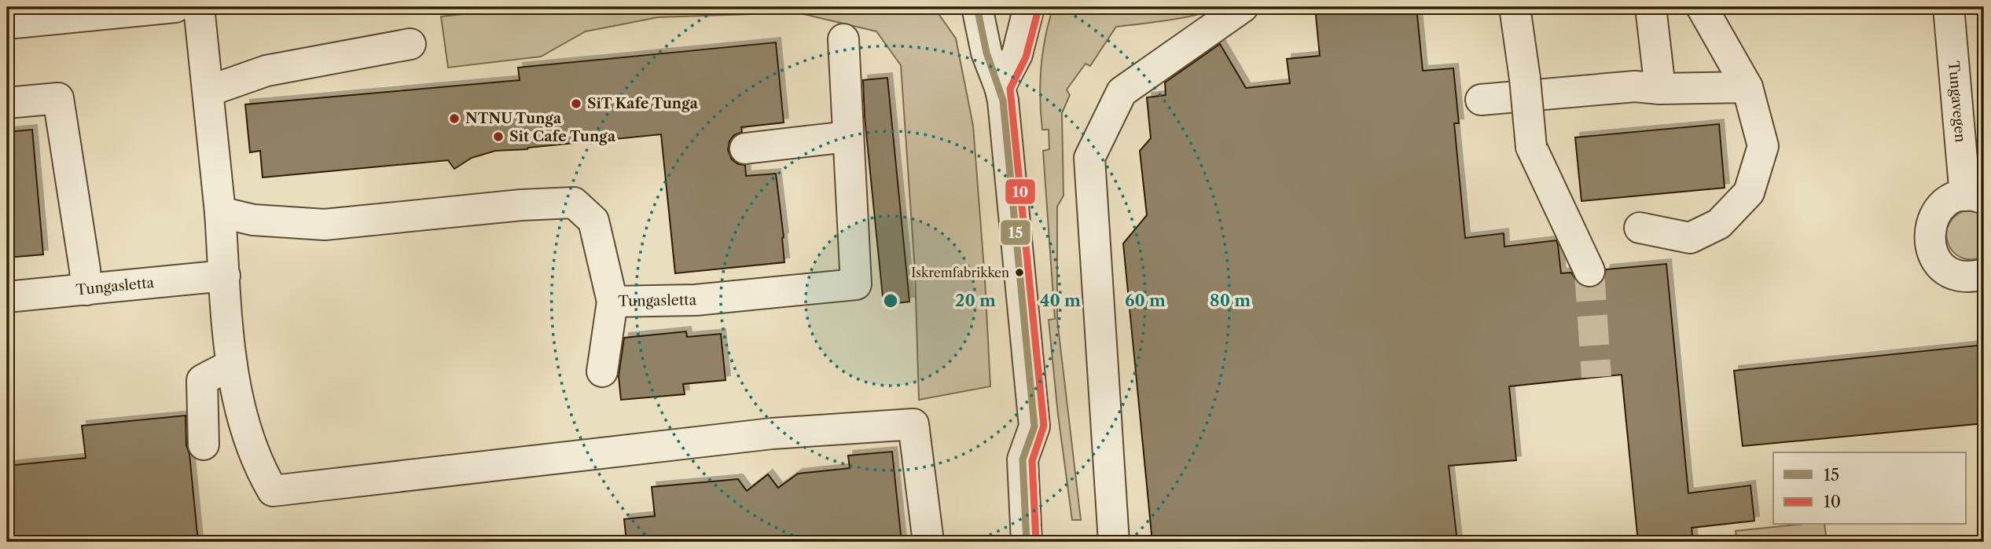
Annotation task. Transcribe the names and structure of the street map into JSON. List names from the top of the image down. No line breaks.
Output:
{"streets":{"street":["Tungavegen","Tungasletta"]},"places":["SiT Kafe Tunga","NTNU Tunga","Sit Cafe Tunga","Iskremfabrikken"],"lines":["transit line 15","transit line 10"],"legend":["15","10"],"rings":["20 m","40 m","60 m","80 m"]}
